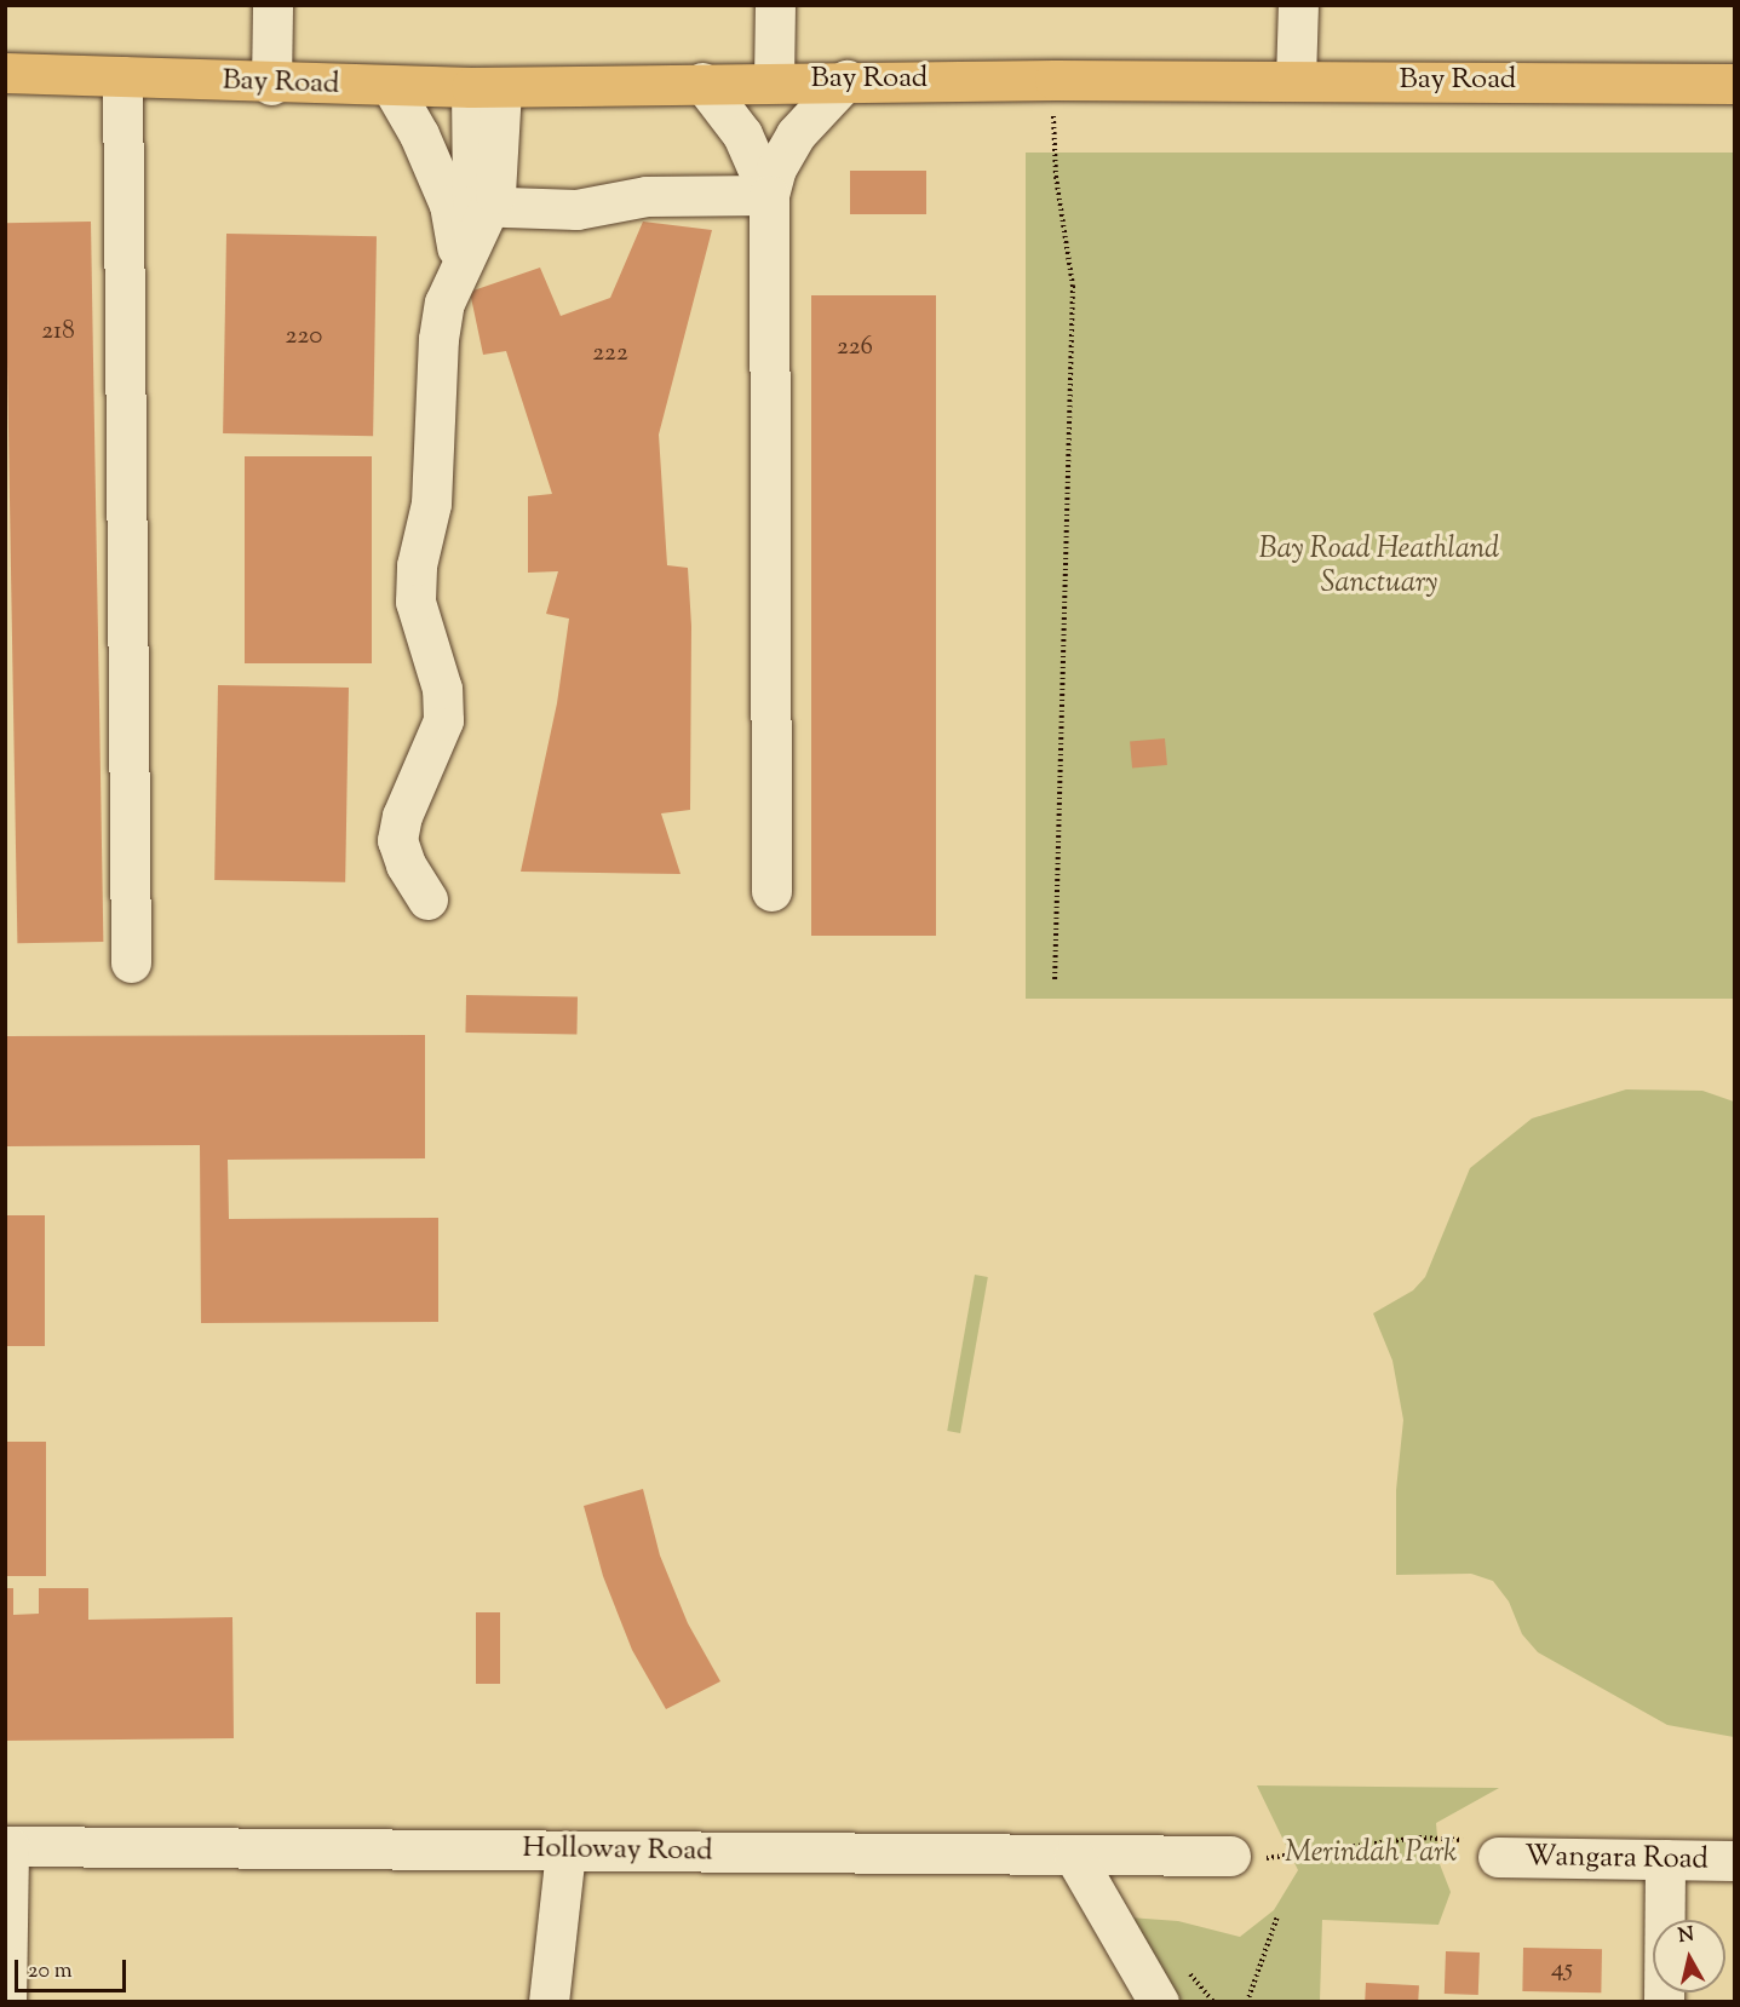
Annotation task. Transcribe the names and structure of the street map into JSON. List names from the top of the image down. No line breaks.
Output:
{"streets":{"main road":["Bay Road"],"street":["Holloway Road","Wangara Road"]},"parks":["Bay Road Heathland Sanctuary","Merindah Park"],"house_numbers":["218","220","226","222","45"],"scale_bar":"20 m","north":"top"}
